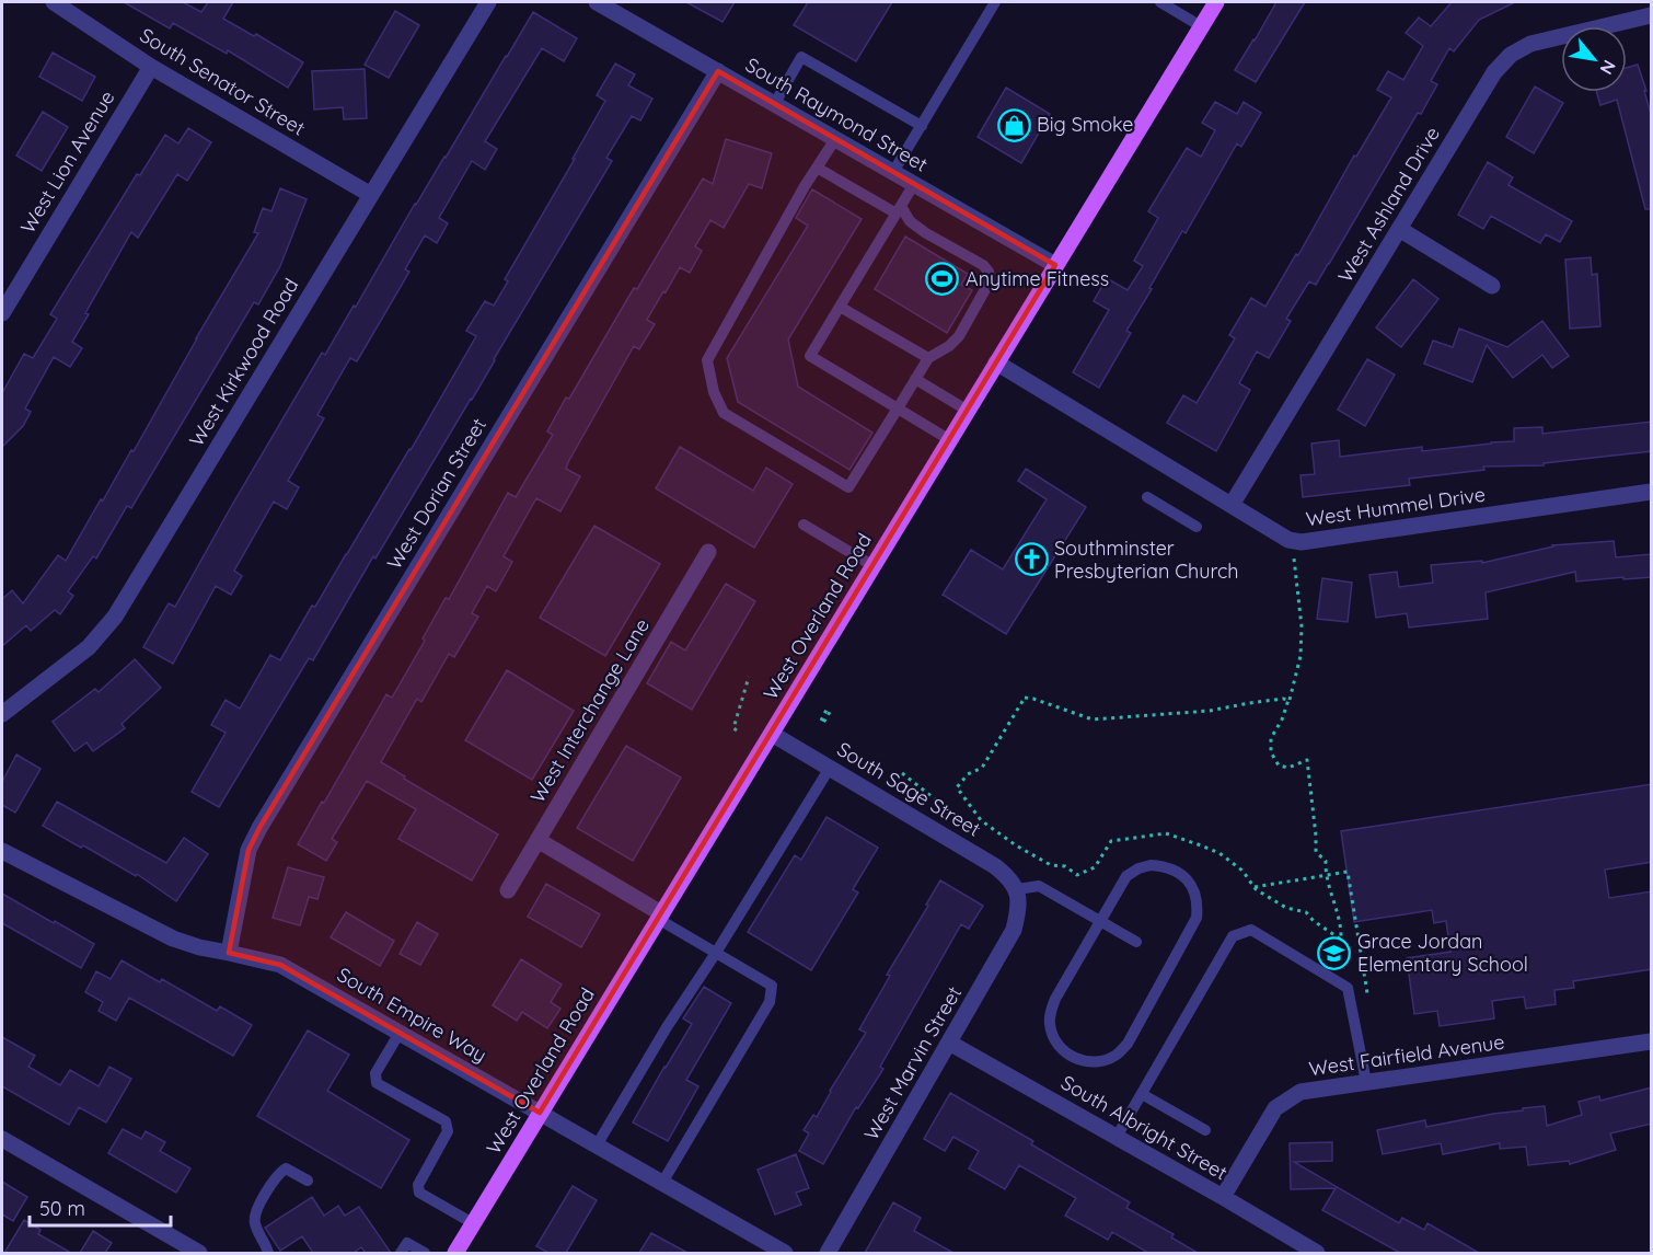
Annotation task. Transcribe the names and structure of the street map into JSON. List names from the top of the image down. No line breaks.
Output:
{"streets":{"main road":["West Overland Road"],"street":["South Senator Street","South Raymond Street","West Lion Avenue","West Ashland Drive","West Kirkwood Road","West Dorian Street","West Hummel Drive","West Interchange Lane","South Sage Street","South Empire Way","West Fairfield Avenue","West Marvin Street","South Albright Street"]},"crossings":[["South Senator Street","West Lion Avenue"],["South Senator Street","West Kirkwood Road"],["South Raymond Street","West Dorian Street"],["South Raymond Street","West Overland Road"],["West Ashland Drive","West Hummel Drive"],["West Dorian Street","South Empire Way"],["West Hummel Drive","West Overland Road"],["West Overland Road","South Sage Street"],["West Overland Road","South Empire Way"],["South Sage Street","West Marvin Street"],["West Fairfield Avenue","South Albright Street"],["West Marvin Street","South Albright Street"]],"places":{"shop":["Big Smoke"],"sports":["Anytime Fitness"],"church":["Southminster Presbyterian Church"],"school or university":["Grace Jordan Elementary School"]},"scale_bar":"50 m","north":"bottom right"}
